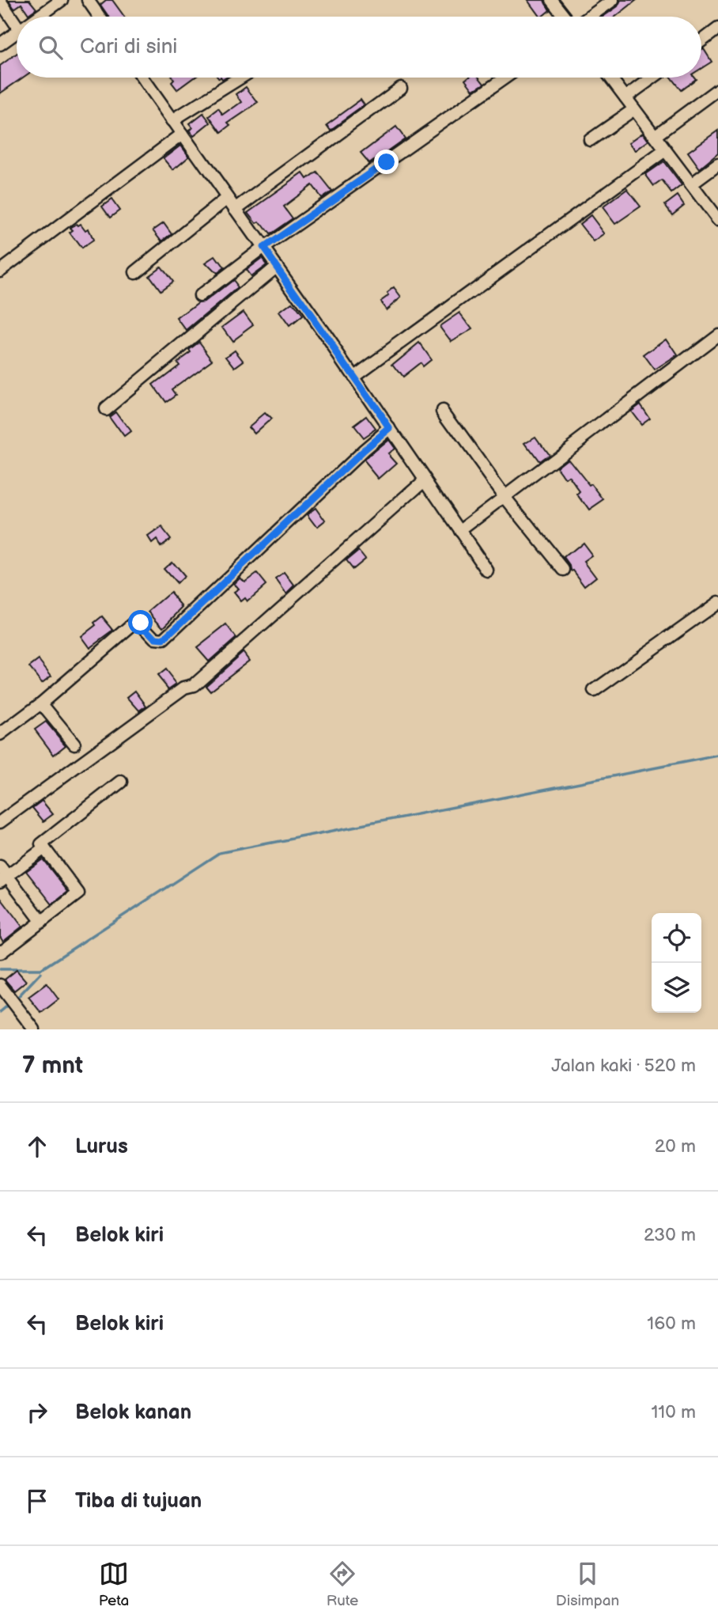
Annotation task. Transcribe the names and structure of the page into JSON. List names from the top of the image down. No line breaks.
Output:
{"page":{"search":"Cari di sini","heading":["7 mnt","Jalan kaki · 520 m"],"list":[["Lurus","20 m"],["Belok kiri","230 m"],["Belok kiri","160 m"],["Belok kanan","110 m"],"Tiba di tujuan"],"nav":["Peta","Rute","Disimpan"]}}
